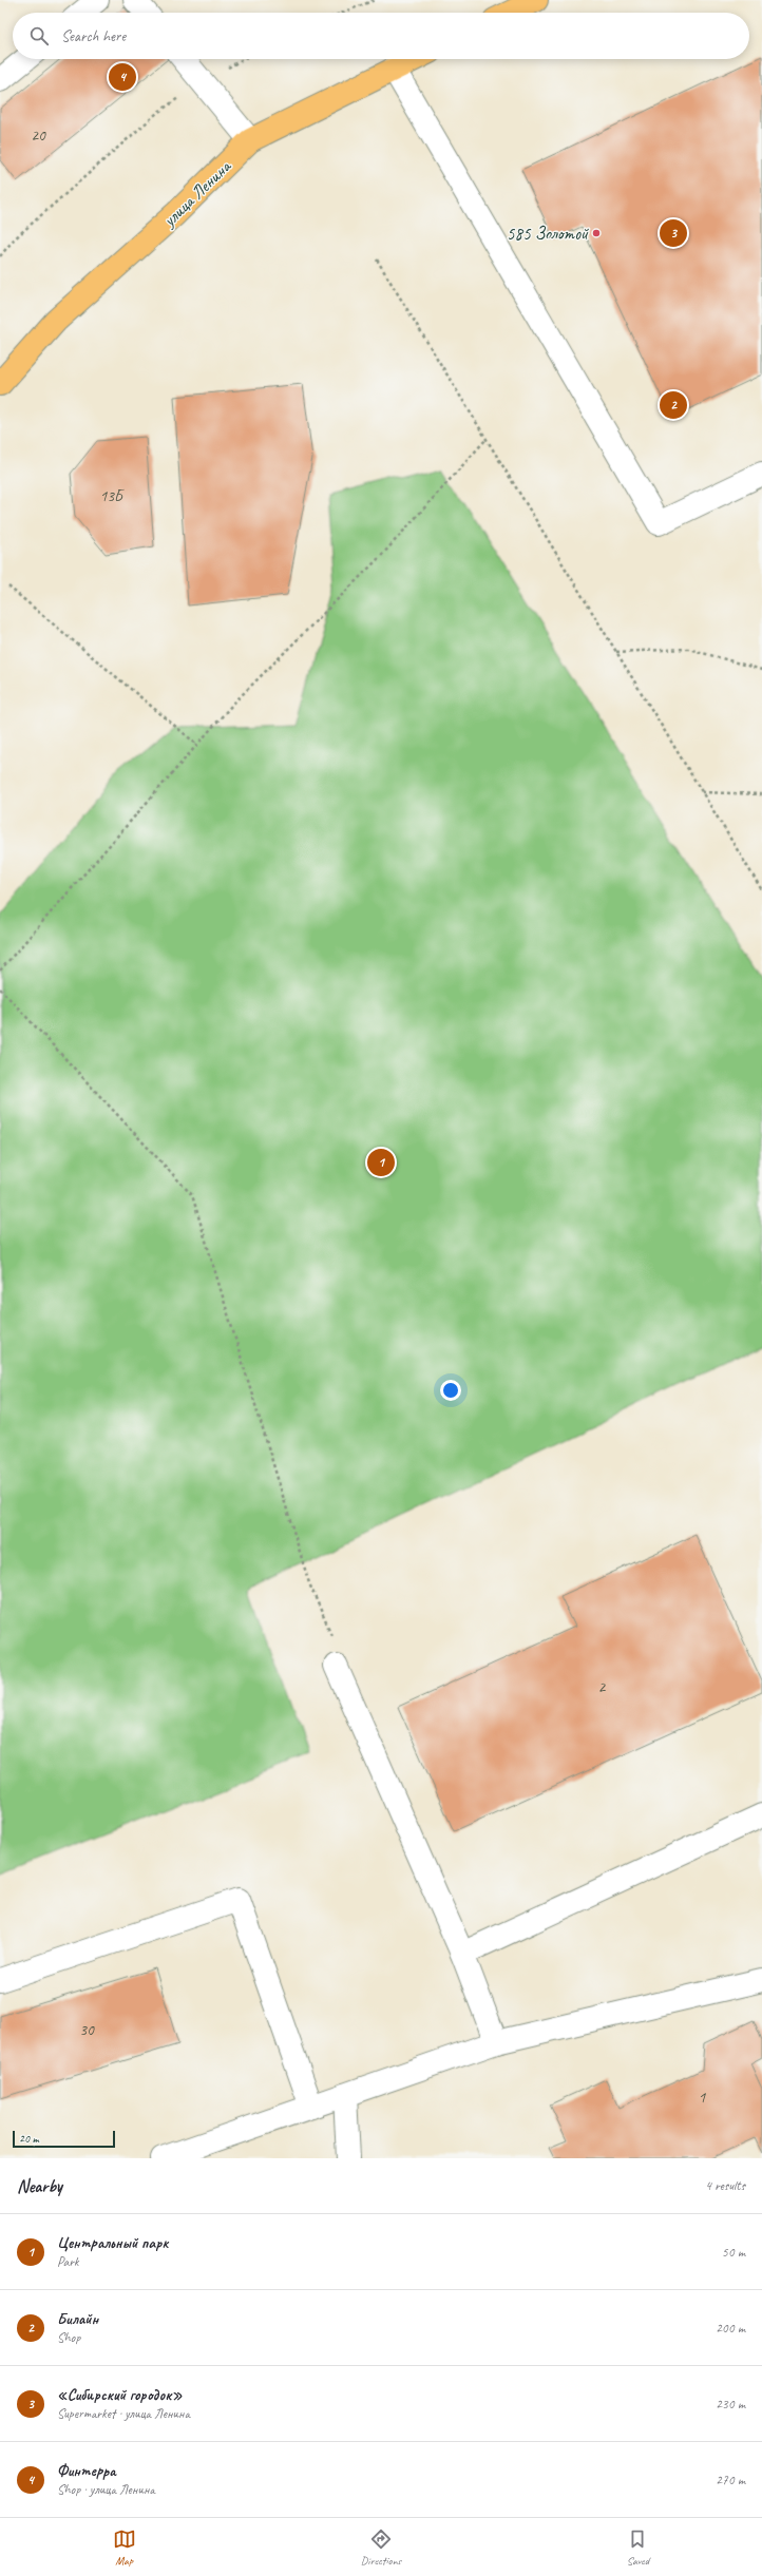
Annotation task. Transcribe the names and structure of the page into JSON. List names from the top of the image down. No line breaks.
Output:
{"streets":{"main road":["улица Ленина"]},"places":["585 Золотой"],"house_numbers":["20","13Б","2","30","1"],"scale_bar":"20 m","page":{"search":"Search here","pins":["4","3","2","1"],"scale":"20 m","heading":["Nearby","4 results"],"list":[{"mark":"1","name":"Центральный парк","note":"Park","value":"50 m"},{"mark":"2","name":"Билайн","note":"Shop","value":"200 m"},{"mark":"3","name":"«Сибирский городок»","note":"Supermarket · улица Ленина","value":"230 m"},{"mark":"4","name":"Финтерра","note":"Shop · улица Ленина","value":"270 m"}],"nav":["Map","Directions","Saved"]}}
